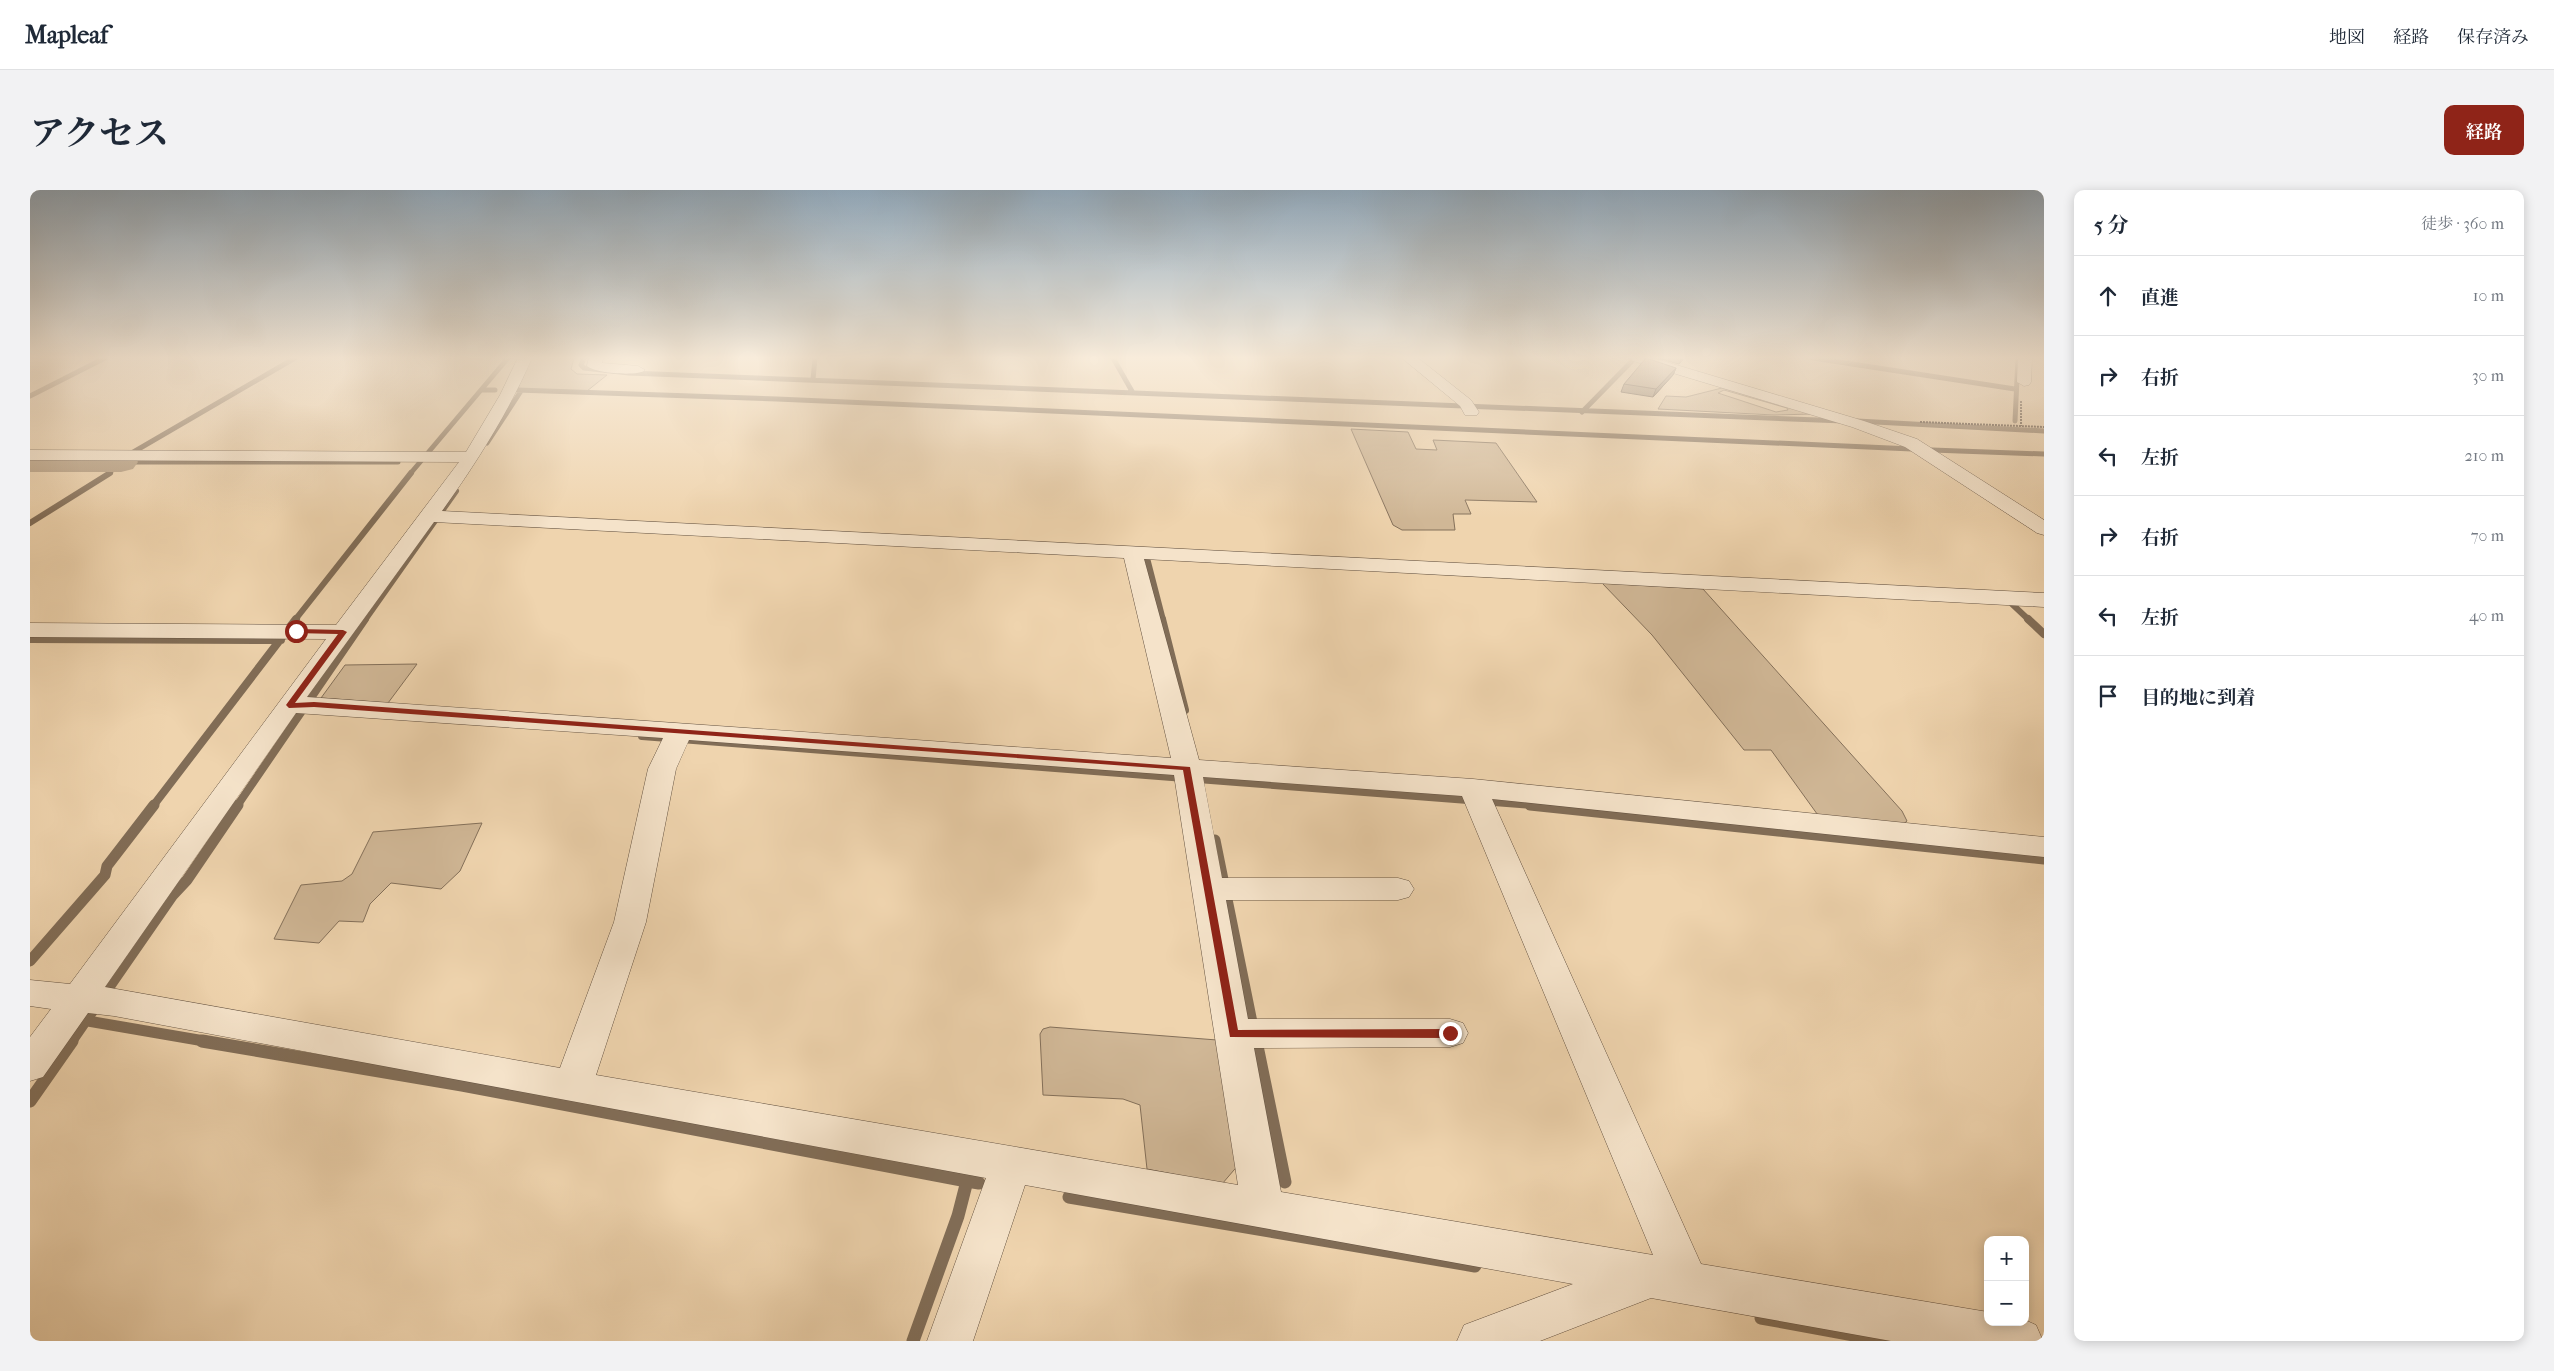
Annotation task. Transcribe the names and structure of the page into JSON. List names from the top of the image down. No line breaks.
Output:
{"page":{"header":"Mapleaf","nav":["地図","経路","保存済み"],"title":"アクセス","buttons":"経路","heading":["5 分","徒歩 · 360 m"],"list":[["直進","10 m"],["右折","30 m"],["左折","210 m"],["右折","70 m"],["左折","40 m"],"目的地に到着"],"map_buttons":["+","−"]}}
